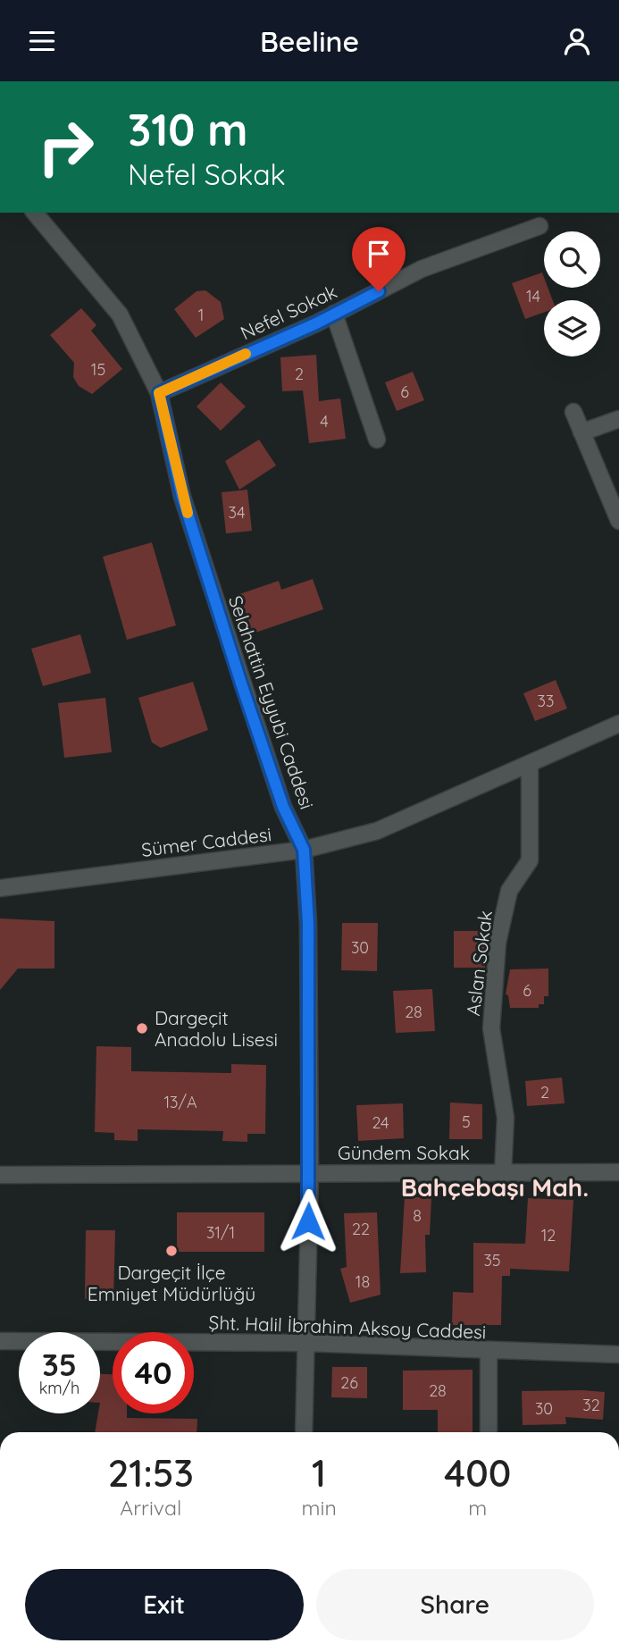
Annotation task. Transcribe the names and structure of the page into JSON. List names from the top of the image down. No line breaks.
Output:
{"streets":{"street":["Nefel Sokak","Selahattin Eyyubi Caddesi","Sümer Caddesi","Aslan Sokak","Gündem Sokak","Şht. Halil İbrahim Aksoy Caddesi"]},"crossings":[["Nefel Sokak","Selahattin Eyyubi Caddesi"],["Selahattin Eyyubi Caddesi","Sümer Caddesi"],["Selahattin Eyyubi Caddesi","Gündem Sokak"],["Selahattin Eyyubi Caddesi","Şht. Halil İbrahim Aksoy Caddesi"],["Sümer Caddesi","Aslan Sokak"],["Aslan Sokak","Gündem Sokak"]],"districts":["Bahçebaşı Mah."],"places":["Dargeçit Anadolu Lisesi","Dargeçit İlçe Emniyet Müdürlüğü"],"house_numbers":["14","1","15","2","6","4","34","33","30","6","28","2","13/A","5","24","8","22","31/1","12","35","18","26","28","32","30"],"page":{"header":"Beeline","turn":["310 m","Nefel Sokak"],"speed":"35 km/h","limit":"40","eta":["21:53","Arrival","1","min","400","m"],"buttons":["Exit","Share"]}}
